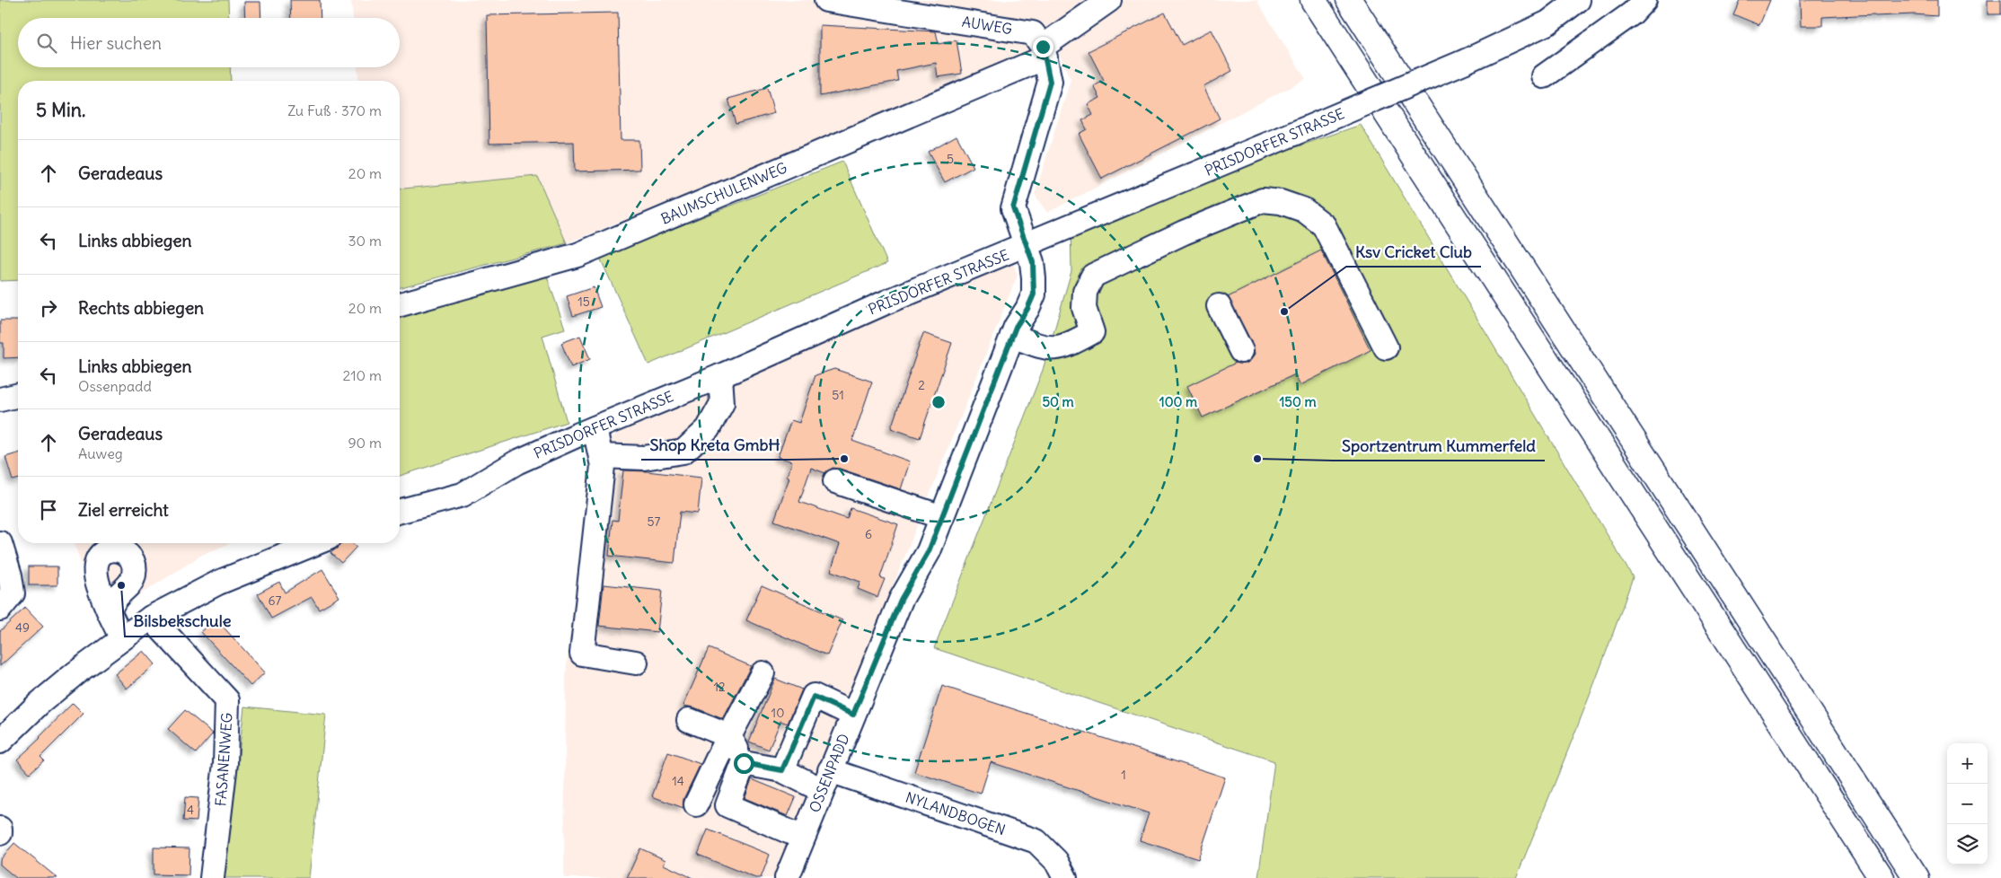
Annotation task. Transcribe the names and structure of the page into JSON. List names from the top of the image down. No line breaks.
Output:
{"streets":{"street":["AUWEG","PRISDORFER STRASSE","BAUMSCHULENWEG","FASANENWEG","OSSENPADD","NYLANDBOGEN"]},"crossings":[["AUWEG","BAUMSCHULENWEG"],["PRISDORFER STRASSE","OSSENPADD"],["OSSENPADD","NYLANDBOGEN"]],"places":["Ksv Cricket Club","Shop Kreta GmbH","Sportzentrum Kummerfeld","Bilsbekschule"],"house_numbers":["5","15","2","51","57","6","67","49","12","10","1","14","4"],"page":{"search":"Hier suchen","heading":["5 Min.","Zu Fuß · 370 m"],"list":[["Geradeaus","20 m"],["Links abbiegen","30 m"],["Rechts abbiegen","20 m"],["Links abbiegen","Ossenpadd","210 m"],["Geradeaus","Auweg","90 m"],"Ziel erreicht"],"map_buttons":["+","−"]},"rings":["50 m","100 m","150 m"]}
